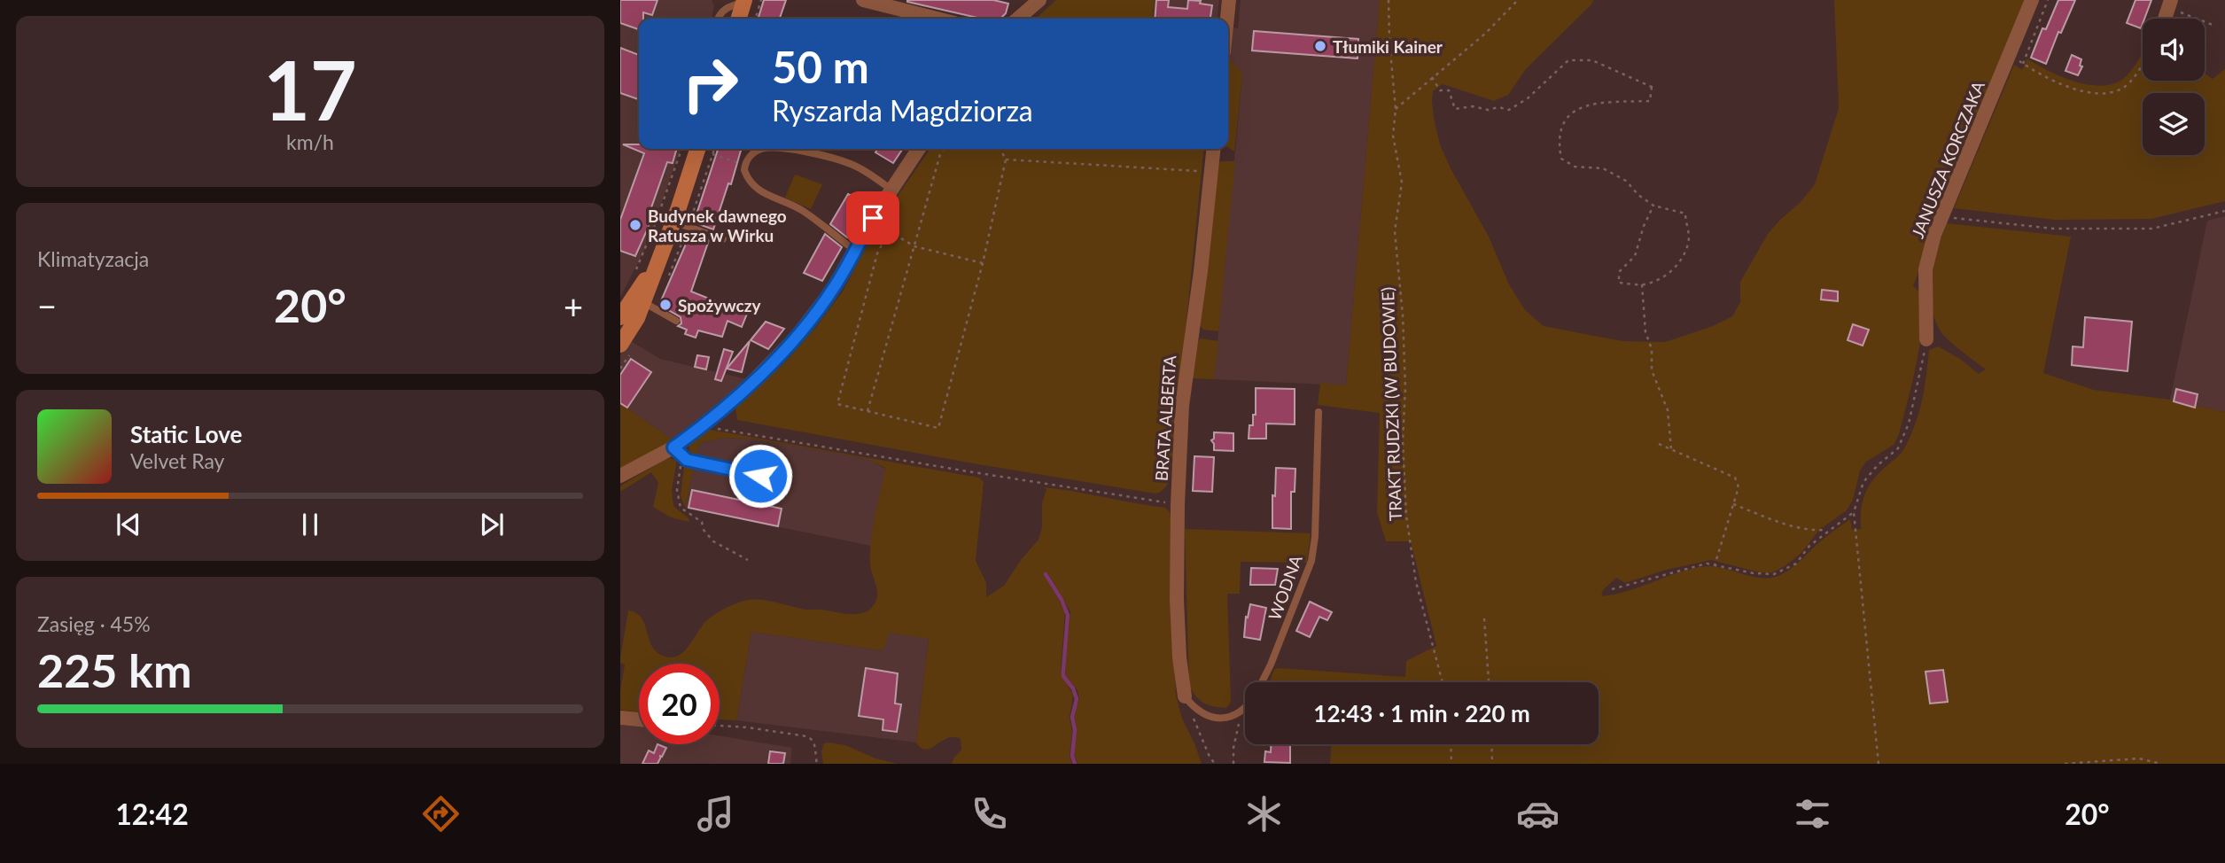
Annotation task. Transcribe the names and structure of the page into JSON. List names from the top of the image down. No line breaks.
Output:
{"streets":{"street":["JANUSZA KORCZAKA","BRATA ALBERTA"],"lane":["WODNA"],"path":["TRAKT RUDZKI (W BUDOWIE)"]},"places":["Tłumiki Kainer","Budynek dawnego Ratusza w Wirku","Spożywczy"],"page":{"tile":[["17","km/h"],"Klimatyzacja",["Zasięg · 45%","225 km"]],"turn":["50 m","Ryszarda Magdziorza"],"heat":["−","20°","+"],"song":["Static Love","Velvet Ray"],"limit":"20","trip":"12:43 · 1 min · 220 m","tabs":["12:42","20°"]}}
